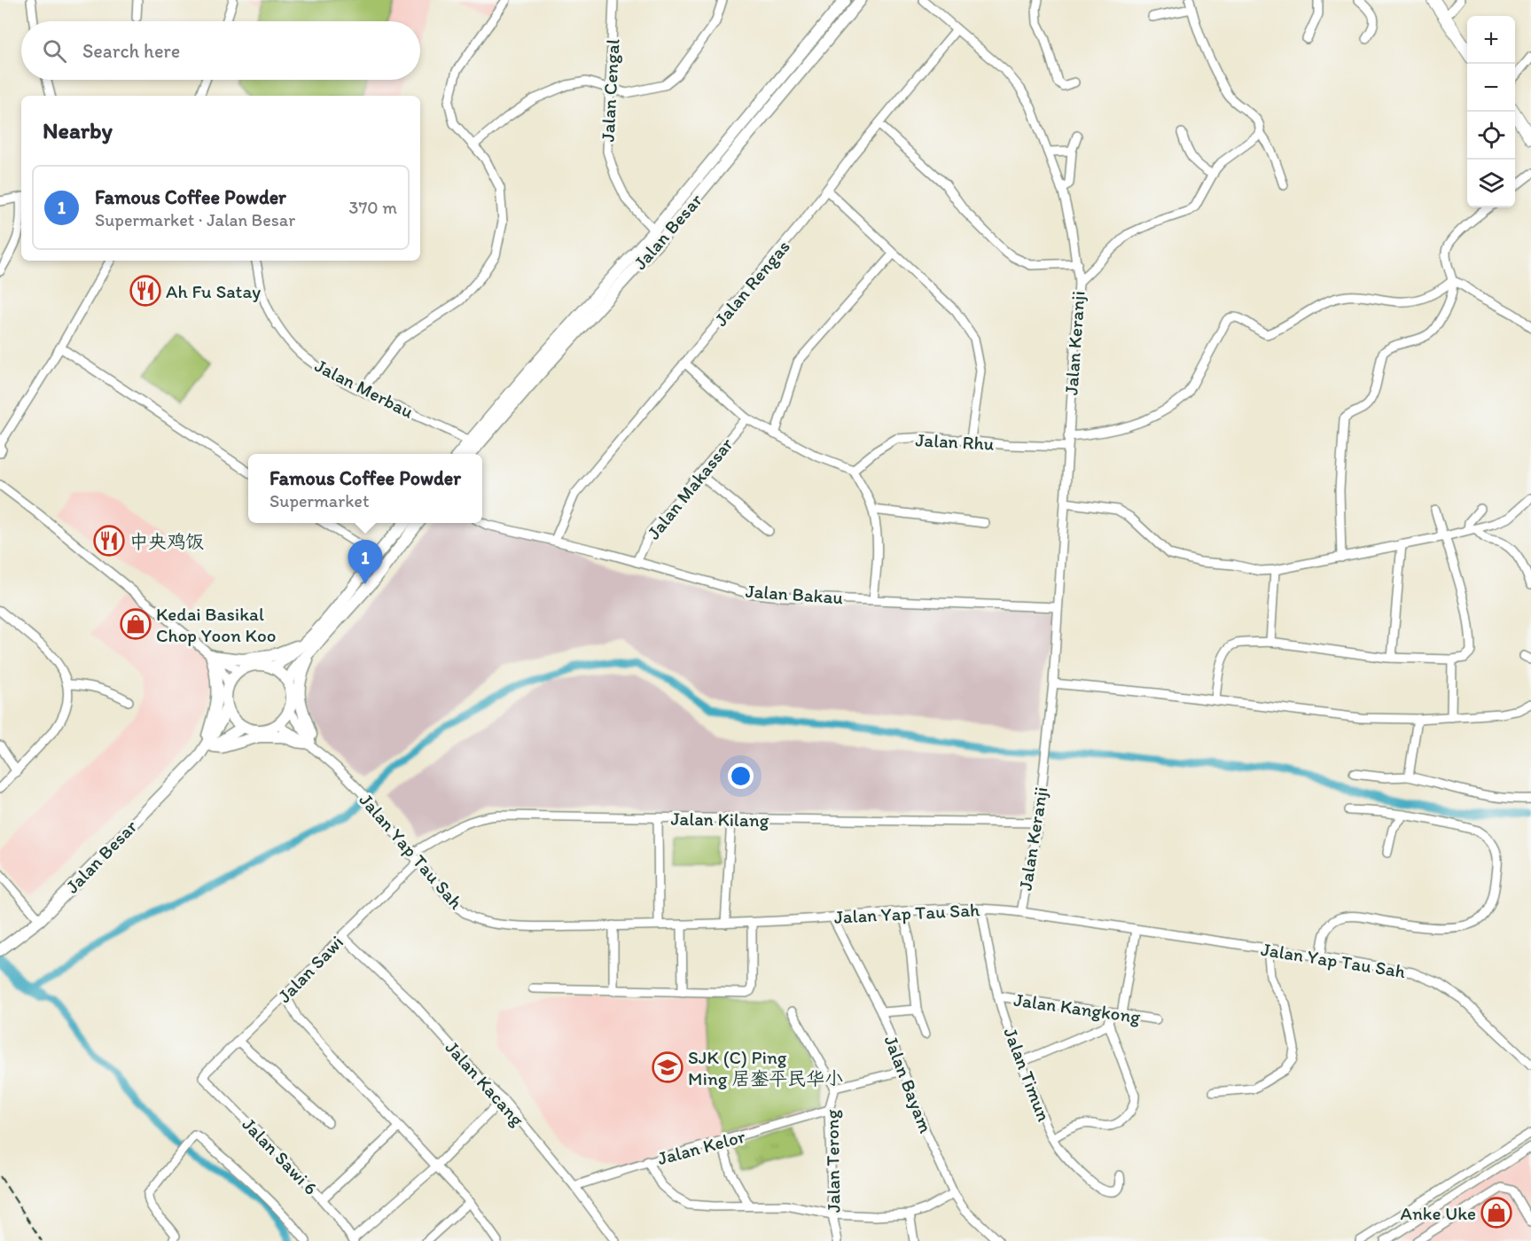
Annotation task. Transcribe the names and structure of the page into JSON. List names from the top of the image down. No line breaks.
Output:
{"streets":{"main road":["Jalan Besar"],"street":["Jalan Cengal","Jalan Rengas","Jalan Keranji","Jalan Merbau","Jalan Rhu","Jalan Makassar","Jalan Bakau","Jalan Kilang","Jalan Yap Tau Sah","Jalan Sawi","Jalan Kangkong","Jalan Timun","Jalan Kacang","Jalan Bayam","Jalan Kelor","Jalan Sawi 6","Jalan Terong"]},"crossings":[["Jalan Cengal","Jalan Besar"],["Jalan Besar","Jalan Merbau"],["Jalan Besar","Jalan Yap Tau Sah"],["Jalan Rengas","Jalan Keranji"],["Jalan Rengas","Jalan Bakau"],["Jalan Keranji","Jalan Rhu"],["Jalan Keranji","Jalan Bakau"],["Jalan Keranji","Jalan Kilang"],["Jalan Keranji","Jalan Yap Tau Sah"],["Jalan Makassar","Jalan Bakau"],["Jalan Kilang","Jalan Yap Tau Sah"],["Jalan Yap Tau Sah","Jalan Sawi"],["Jalan Yap Tau Sah","Jalan Timun"],["Jalan Yap Tau Sah","Jalan Bayam"],["Jalan Sawi","Jalan Kacang"],["Jalan Sawi","Jalan Sawi 6"],["Jalan Kangkong","Jalan Timun"],["Jalan Kacang","Jalan Kelor"],["Jalan Bayam","Jalan Terong"],["Jalan Kelor","Jalan Terong"]],"places":{"restaurant":["Ah Fu Satay","中央鸡饭"],"shop":["Kedai Basikal Chop Yoon Koo","Anke Uke"],"school or university":["SJK (C) Ping Ming 居銮平民华小"]},"page":{"map_buttons":["+","−"],"search":"Search here","heading":"Nearby","list":[{"mark":"1","name":"Famous Coffee Powder","note":"Supermarket · Jalan Besar","value":"370 m"}],"popup":["Famous Coffee Powder","Supermarket"],"pins":"1"}}
